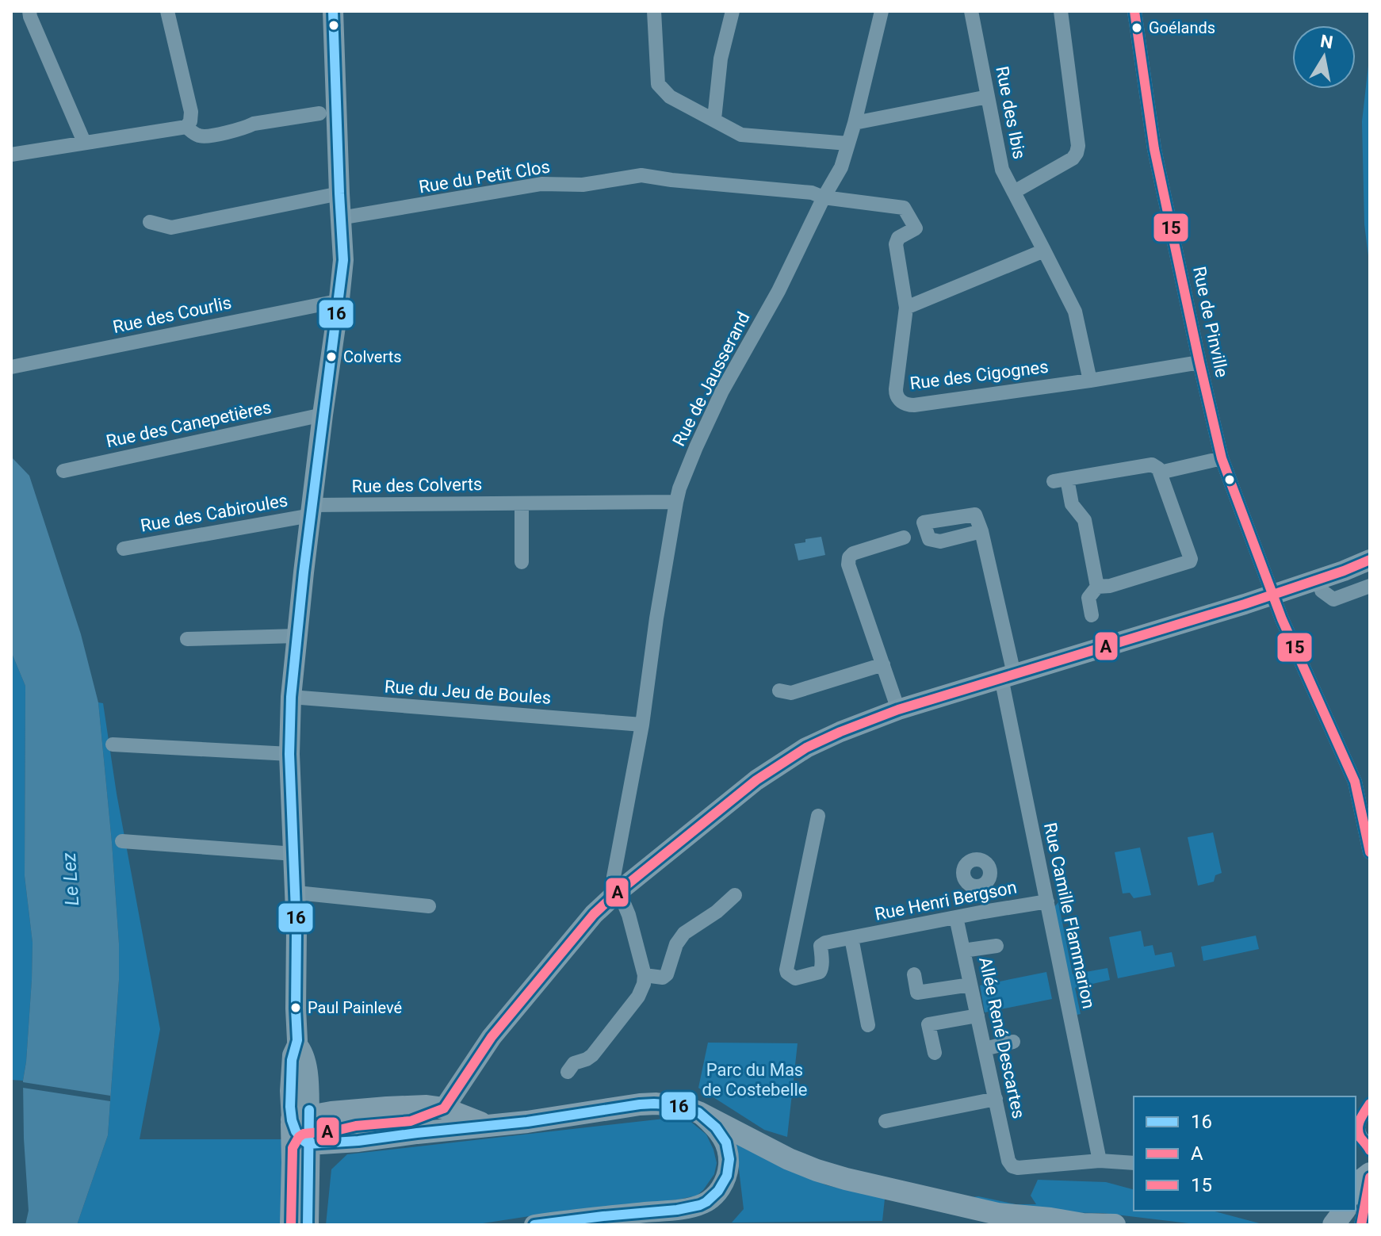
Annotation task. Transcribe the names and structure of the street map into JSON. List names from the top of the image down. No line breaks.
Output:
{"streets":{"street":["Rue des Ibis","Rue du Petit Clos","Rue des Courlis","Rue de Pinville","Rue des Cigognes","Rue de Jausserand","Rue des Canepetières","Rue des Colverts","Rue des Cabiroules","Rue du Jeu de Boules","Rue Henri Bergson","Rue Camille Flammarion","Allée René Descartes"]},"crossings":[["Rue des Ibis","Rue des Cigognes"],["Rue du Petit Clos","Rue des Cigognes"],["Rue du Petit Clos","Rue de Jausserand"],["Rue de Pinville","Rue des Cigognes"],["Rue des Cigognes","Rue de Jausserand"],["Rue de Jausserand","Rue des Colverts"],["Rue de Jausserand","Rue du Jeu de Boules"],["Rue des Colverts","Rue des Cabiroules"],["Rue Henri Bergson","Rue Camille Flammarion"],["Rue Henri Bergson","Allée René Descartes"],["Rue Camille Flammarion","Allée René Descartes"]],"water":["Le Lez"],"parks":["Parc du Mas de Costebelle"],"places":["Goélands","Colverts","Paul Painlevé"],"lines":["transit line 16","transit line 15","transit line A"],"legend":["16","A","15"],"north":"top"}
